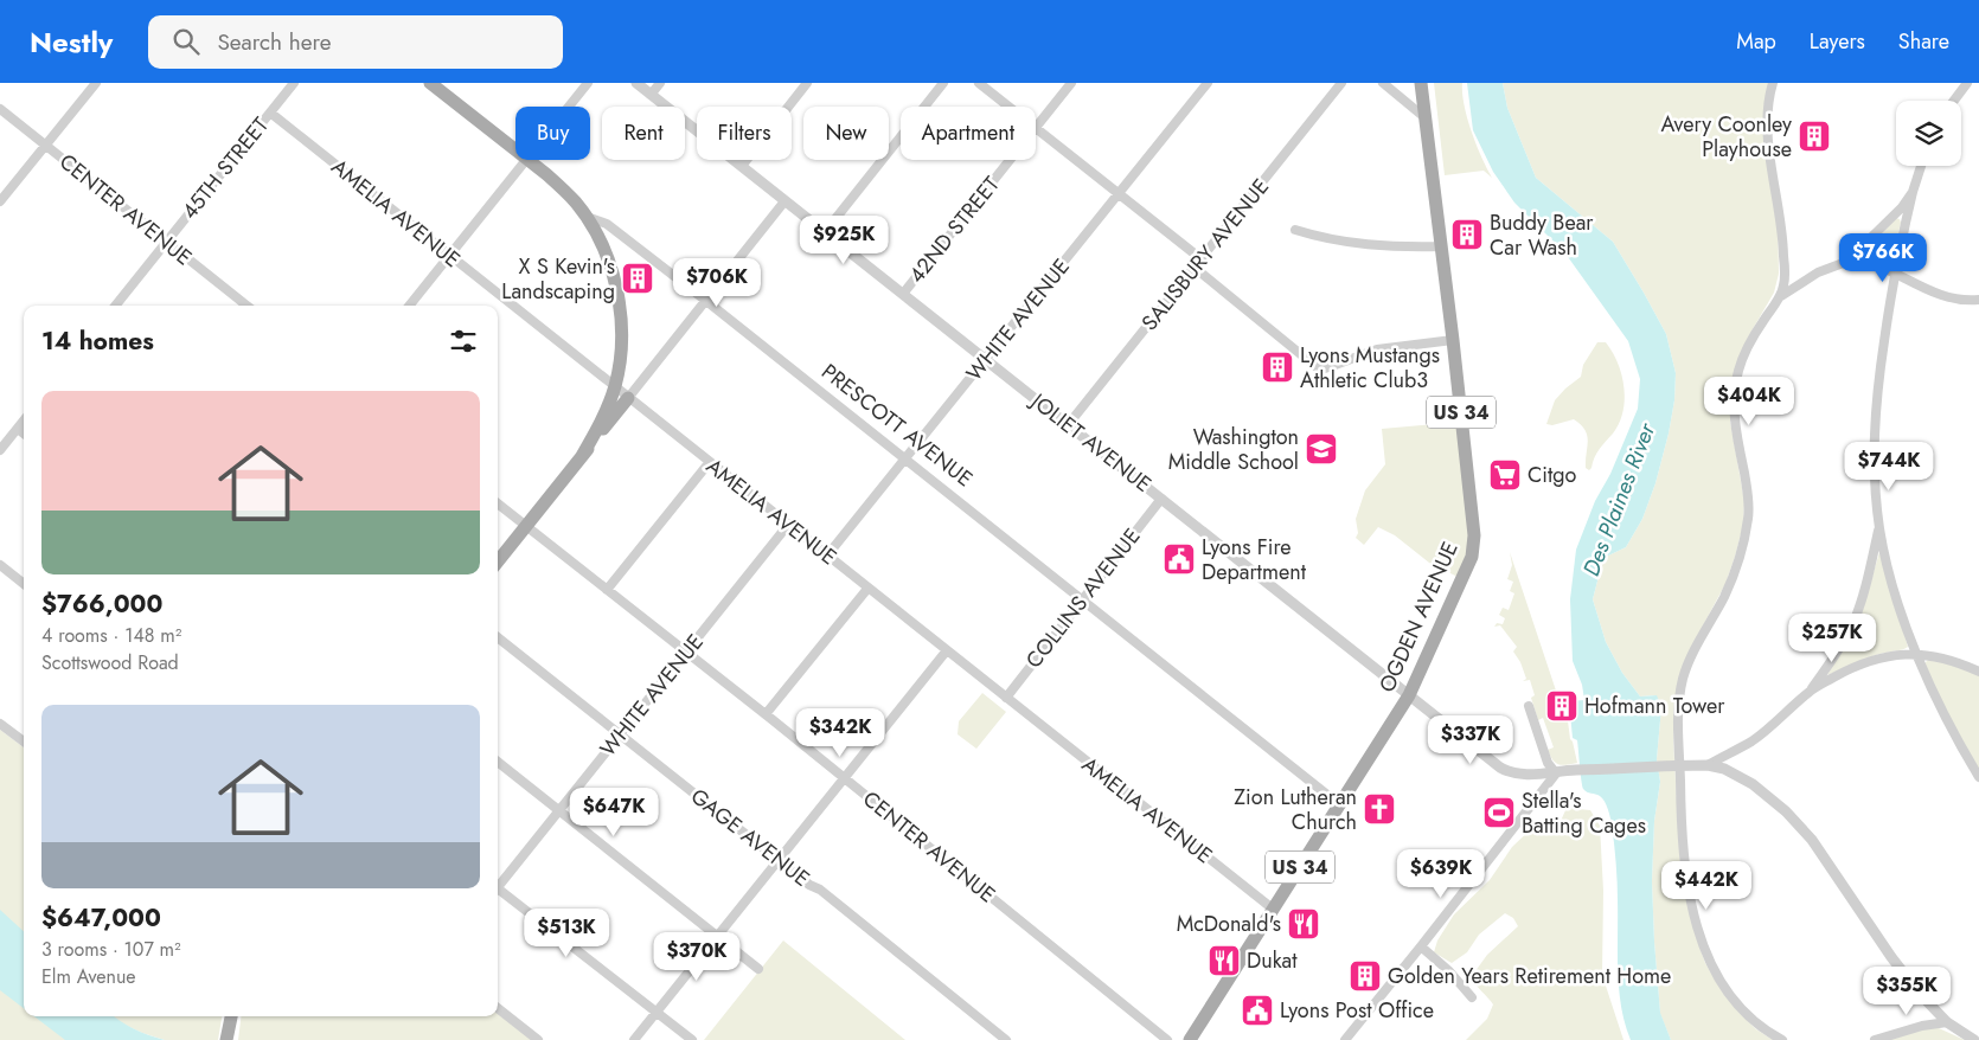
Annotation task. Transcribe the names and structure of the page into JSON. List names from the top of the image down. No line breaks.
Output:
{"streets":{"main road":["US 34","PRESCOTT AVENUE","OGDEN AVENUE"],"street":["45TH STREET","CENTER AVENUE","AMELIA AVENUE","42ND STREET","SALISBURY AVENUE","WHITE AVENUE","JOLIET AVENUE","COLLINS AVENUE","GAGE AVENUE"]},"crossings":[["45TH STREET","CENTER AVENUE"],["45TH STREET","AMELIA AVENUE"],["CENTER AVENUE","WHITE AVENUE"],["AMELIA AVENUE","WHITE AVENUE"],["AMELIA AVENUE","COLLINS AVENUE"],["AMELIA AVENUE","OGDEN AVENUE"],["42ND STREET","JOLIET AVENUE"],["SALISBURY AVENUE","JOLIET AVENUE"],["WHITE AVENUE","PRESCOTT AVENUE"],["WHITE AVENUE","JOLIET AVENUE"],["WHITE AVENUE","GAGE AVENUE"],["PRESCOTT AVENUE","COLLINS AVENUE"],["PRESCOTT AVENUE","OGDEN AVENUE"],["JOLIET AVENUE","COLLINS AVENUE"],["JOLIET AVENUE","OGDEN AVENUE"]],"water":["Des Plaines River"],"places":{"building":["Avery Coonley Playhouse","Buddy Bear Car Wash","X S Kevin's Landscaping","Lyons Mustangs Athletic Club3","Hofmann Tower","Golden Years Retirement Home"],"school or university":["Washington Middle School"],"supermarket":["Citgo"],"public building":["Lyons Fire Department","Lyons Post Office"],"church":["Zion Lutheran Church"],"sports":["Stella's Batting Cages"],"restaurant":["McDonald's","Dukat"]},"page":{"header":"Nestly","search":"Search here","nav":["Map","Layers","Share"],"chip":["Buy","Rent","Filters","New","Apartment"],"price":["$925K","$766K","$706K","$404K","$744K","$257K","$342K","$337K","$647K","$639K","$442K","$513K","$370K","$355K"],"heading":"14 homes","list":[{"name":"$766,000","note":"4 rooms · 148 m² · Scottswood Road"},{"name":"$647,000","note":"3 rooms · 107 m² · Elm Avenue"}]}}
